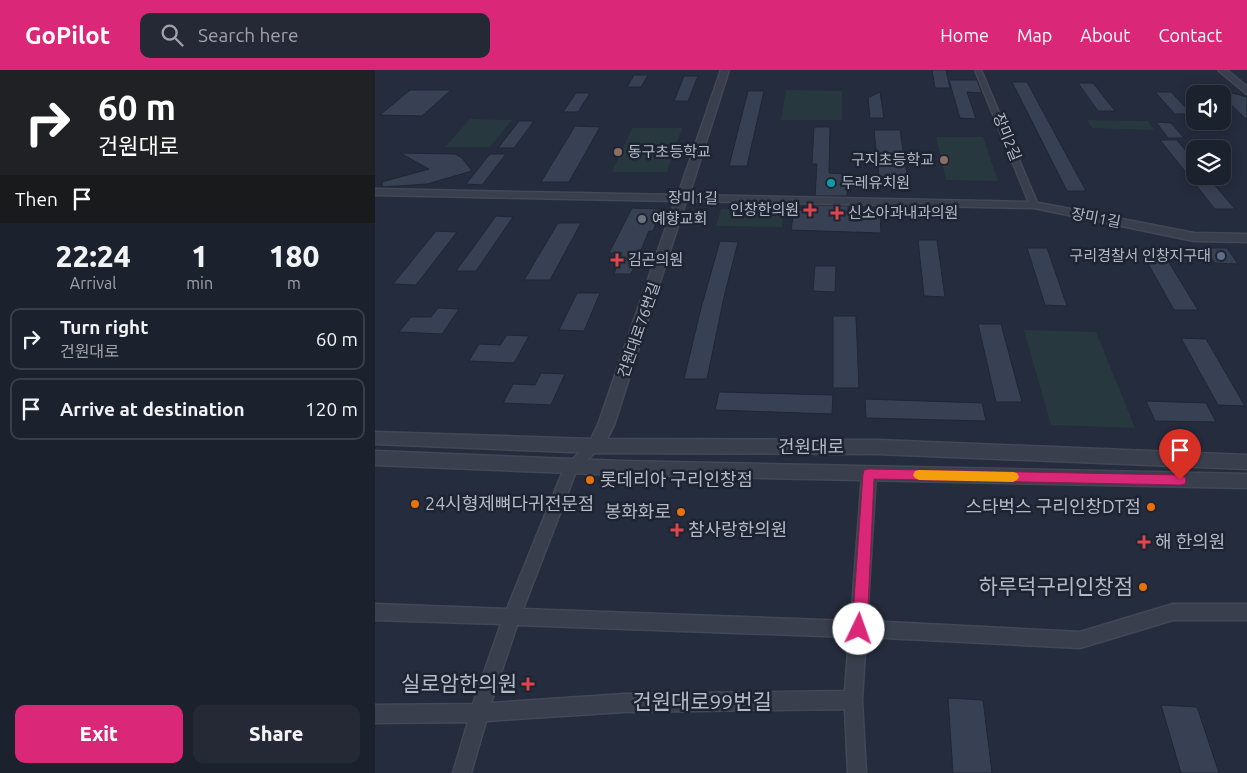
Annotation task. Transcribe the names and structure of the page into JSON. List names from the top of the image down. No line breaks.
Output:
{"streets":{"street":["장미2길","장미1길","건원대로76번길","건원대로","건원대로99번길"]},"crossings":[["장미2길","장미1길"],["장미1길","건원대로76번길"],["건원대로76번길","건원대로"]],"places":{"other":["동구초등학교","구지초등학교","두레유치원","예향교회","구리경찰서 인창지구대","롯데리아 구리인창점","24시형제뼈다귀전문점","스타벅스 구리인창DT점","봉화화로","하루덕구리인창점"],"health":["인창한의원","신소아과내과의원","김곤의원","참사랑한의원","해 한의원","실로암한의원"]},"page":{"header":"GoPilot","search":"Search here","nav":["Home","Map","About","Contact"],"turn":["60 m","건원대로"],"then":"Then","eta":["22:24","Arrival","1","min","180","m"],"list":[{"name":"Turn right","note":"건원대로","value":"60 m"},{"name":"Arrive at destination","value":"120 m"}],"buttons":["Exit","Share"]}}
